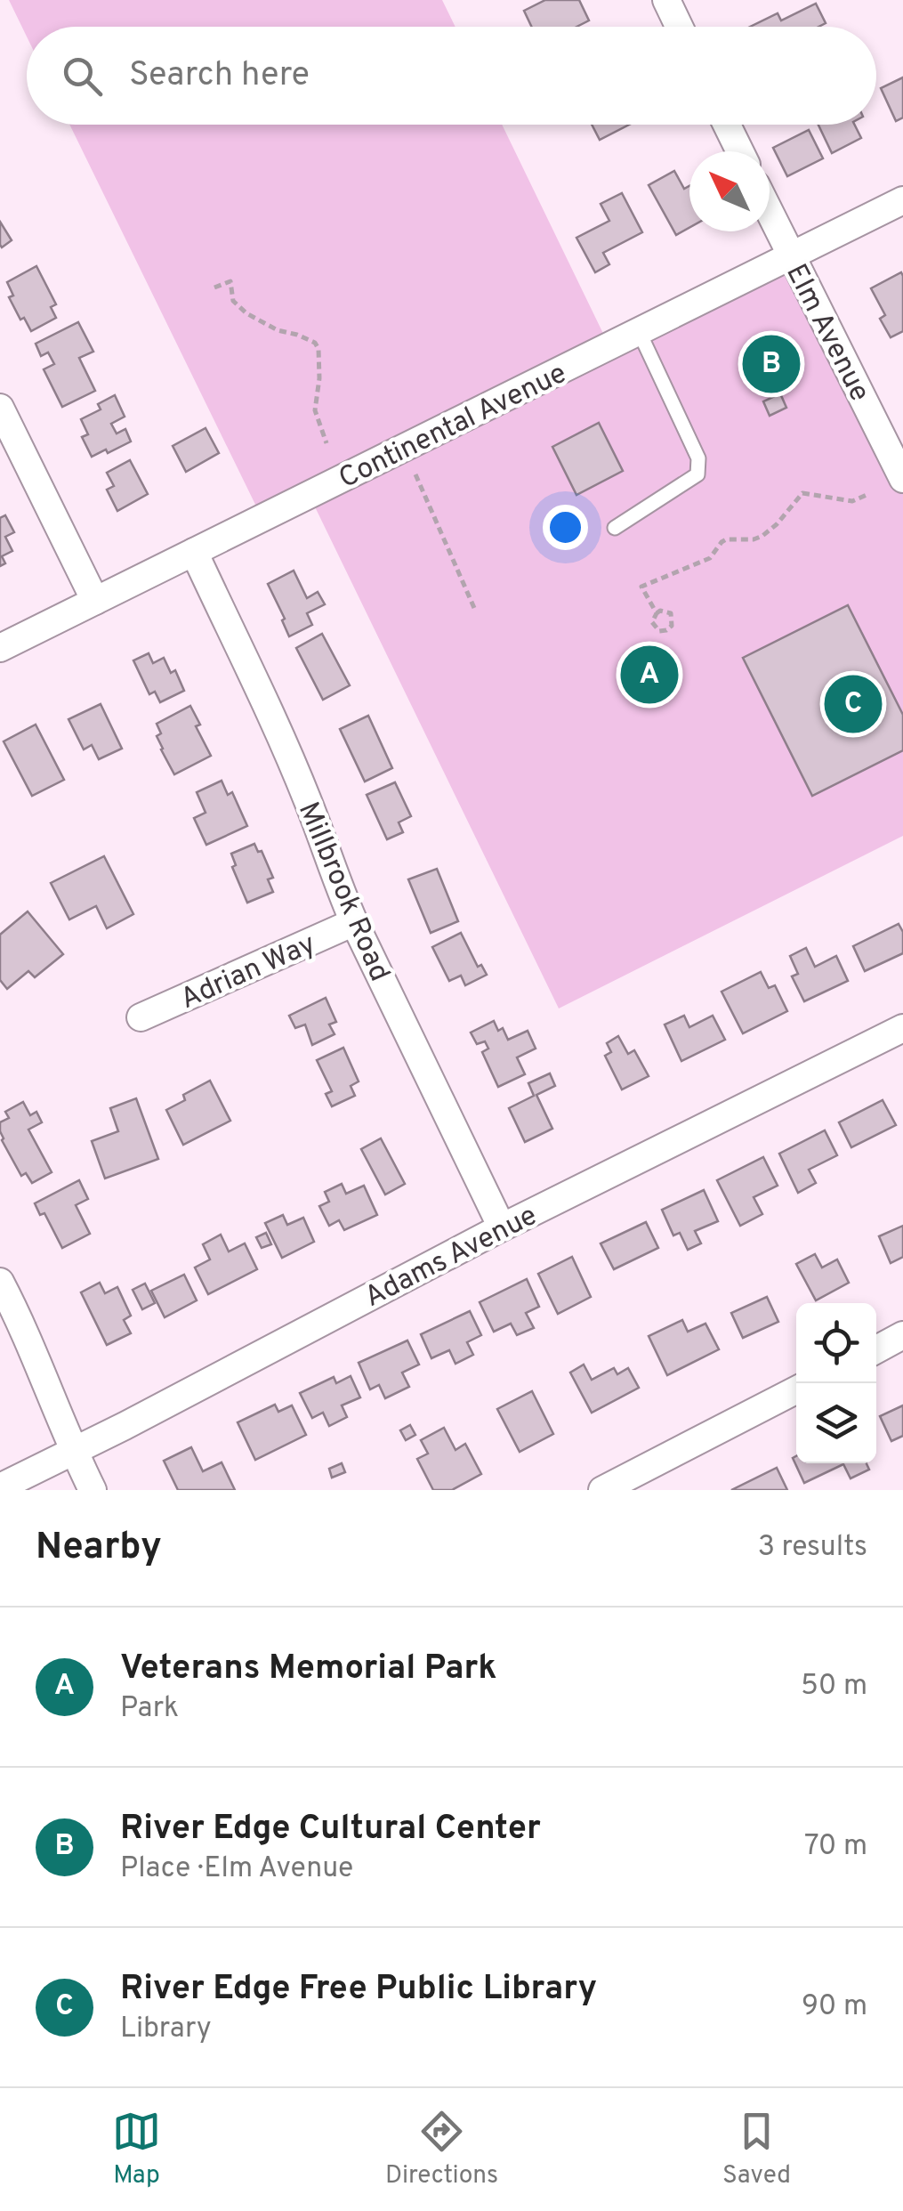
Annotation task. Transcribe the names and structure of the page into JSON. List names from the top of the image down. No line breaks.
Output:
{"streets":{"street":["Elm Avenue","Continental Avenue","Millbrook Road","Adrian Way","Adams Avenue"]},"crossings":[["Elm Avenue","Continental Avenue"],["Continental Avenue","Millbrook Road"],["Millbrook Road","Adrian Way"],["Millbrook Road","Adams Avenue"]],"north":"top left","page":{"search":"Search here","pins":["B","A","C"],"heading":["Nearby","3 results"],"list":[{"mark":"A","name":"Veterans Memorial Park","note":"Park","value":"50 m"},{"mark":"B","name":"River Edge Cultural Center","note":"Place · Elm Avenue","value":"70 m"},{"mark":"C","name":"River Edge Free Public Library","note":"Library","value":"90 m"}],"nav":["Map","Directions","Saved"]}}
